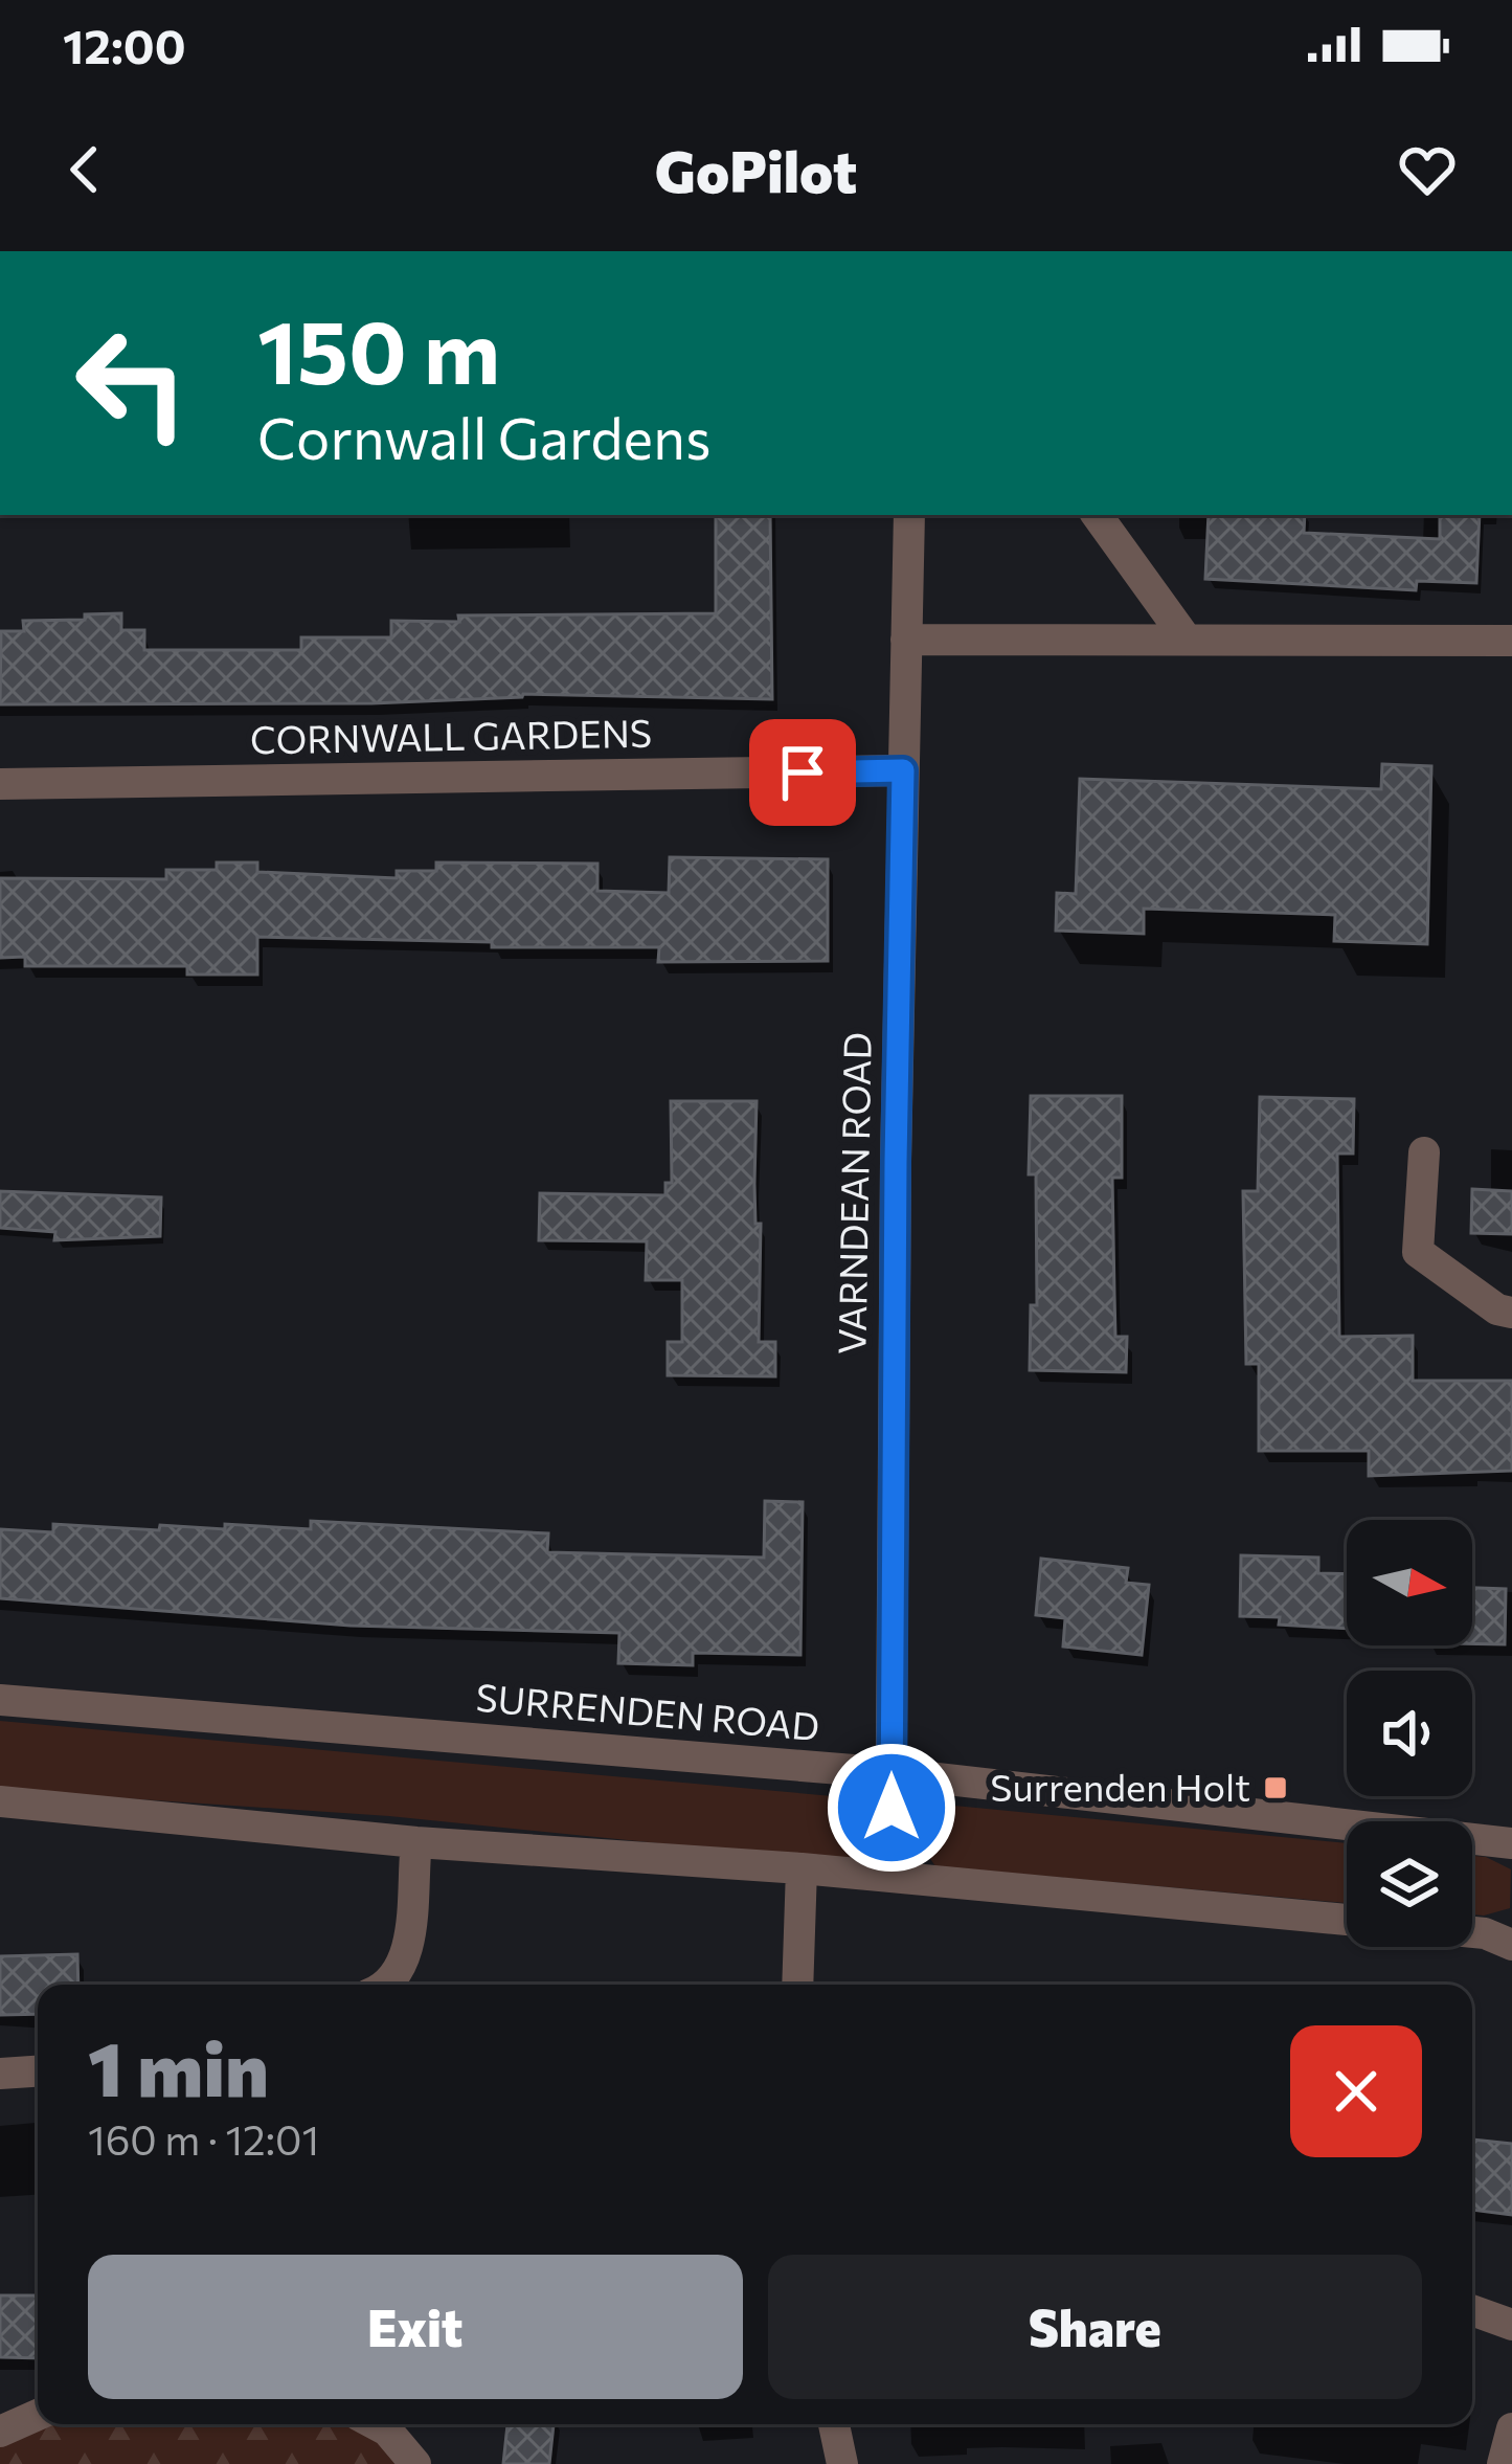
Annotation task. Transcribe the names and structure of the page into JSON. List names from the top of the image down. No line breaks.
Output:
{"streets":{"street":["CORNWALL GARDENS","VARNDEAN ROAD","SURRENDEN ROAD"]},"crossings":[["CORNWALL GARDENS","VARNDEAN ROAD"],["VARNDEAN ROAD","SURRENDEN ROAD"]],"places":{"transit":["Surrenden Holt"]},"north":"right","page":{"status":"12:00","header":"GoPilot","turn":["150 m","Cornwall Gardens"],"heading":["1 min","160 m · 12:01"],"buttons":["Exit","Share"]}}
